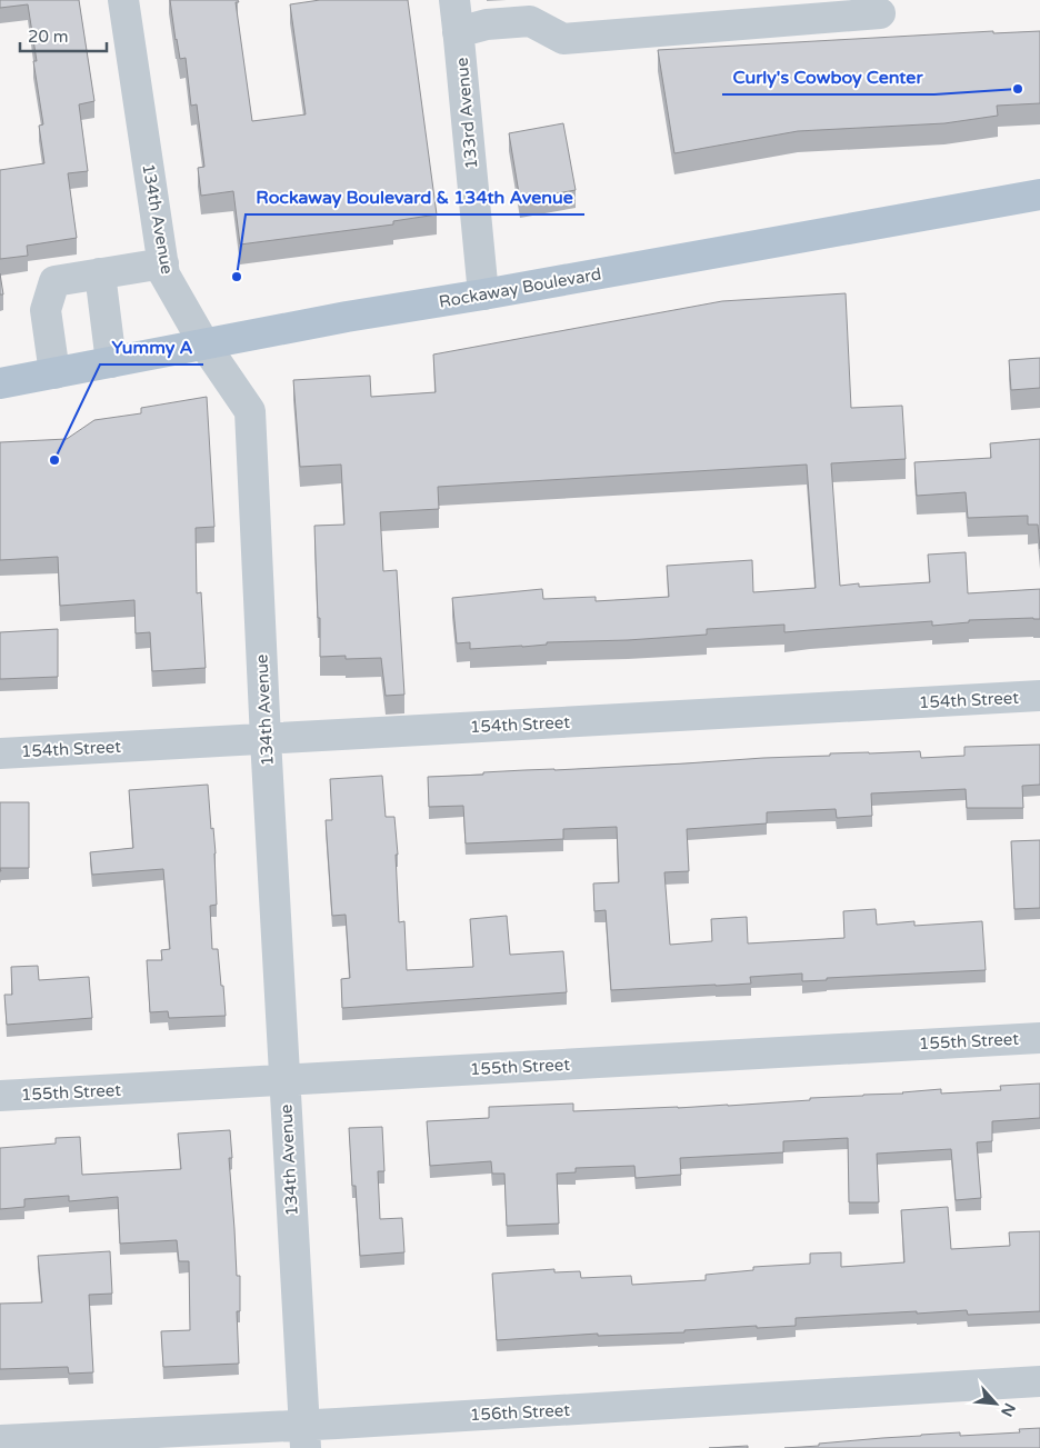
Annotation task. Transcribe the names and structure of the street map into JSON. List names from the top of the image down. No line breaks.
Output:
{"streets":{"main road":["Rockaway Boulevard"],"street":["133rd Avenue","134th Avenue","154th Street","155th Street","156th Street"]},"crossings":[["133rd Avenue","Rockaway Boulevard"],["134th Avenue","Rockaway Boulevard"],["134th Avenue","154th Street"],["134th Avenue","155th Street"],["134th Avenue","156th Street"]],"places":["Curly's Cowboy Center","Rockaway Boulevard & 134th Avenue","Yummy A"],"scale_bar":"20 m","north":"bottom right"}
